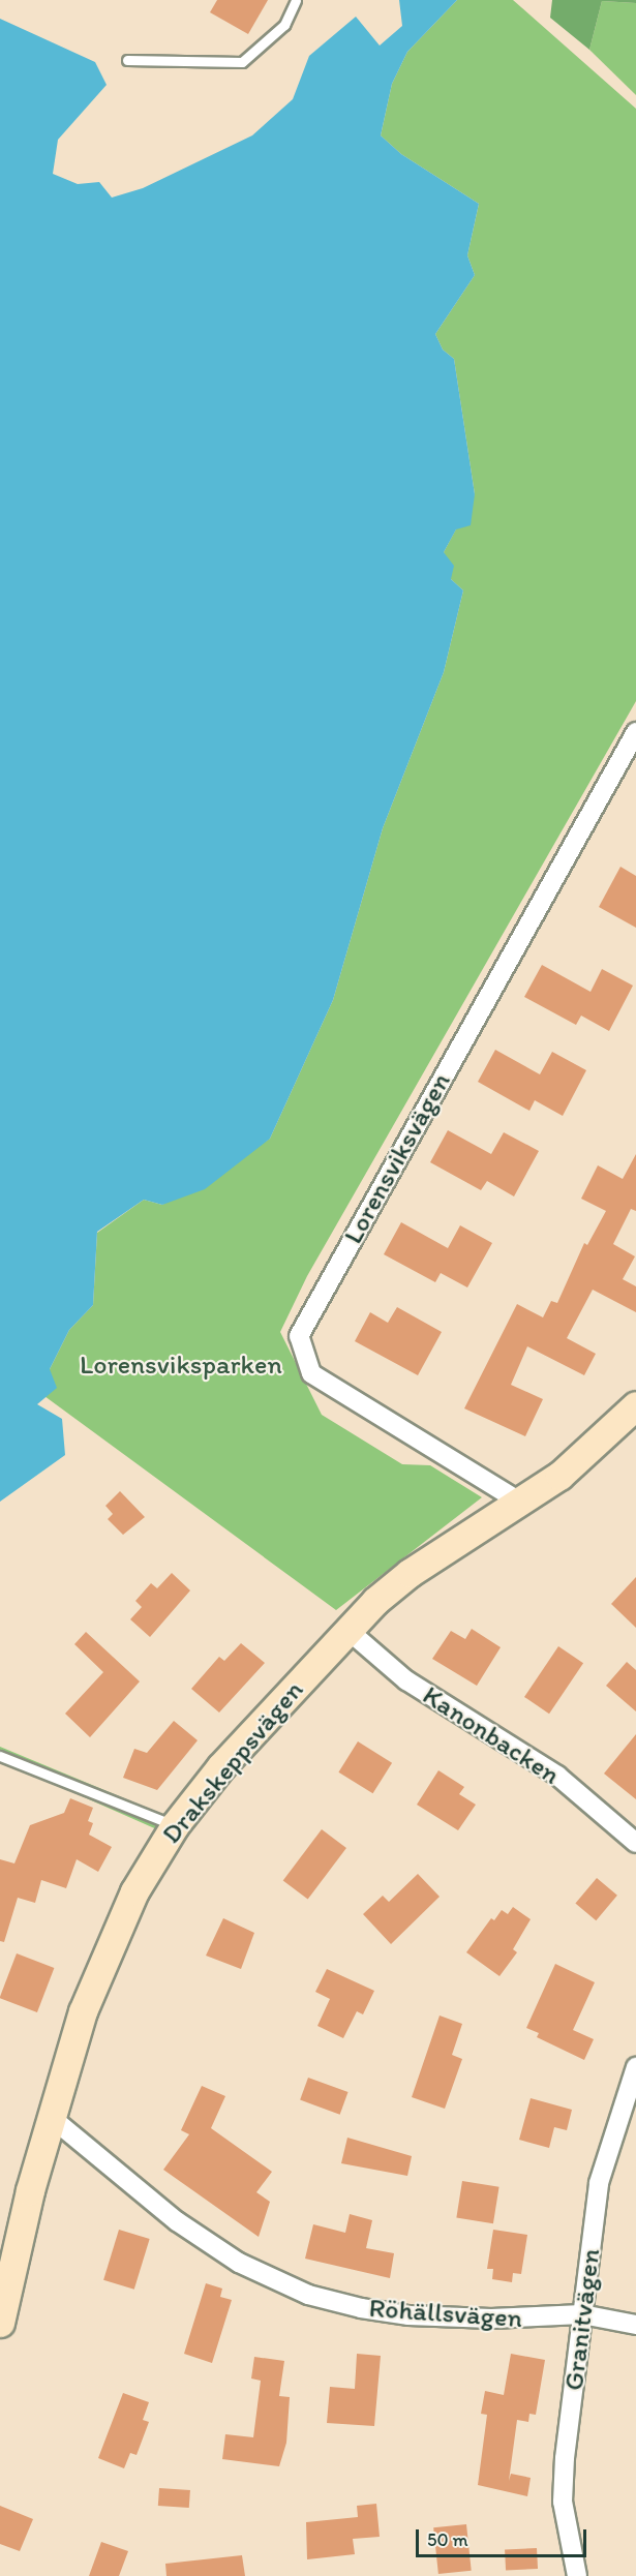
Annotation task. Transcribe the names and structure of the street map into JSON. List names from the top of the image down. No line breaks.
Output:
{"streets":{"street":["Lorensviksvägen","Kanonbacken","Drakskeppsvägen","Röhällsvägen","Granitvägen"]},"crossings":[["Lorensviksvägen","Drakskeppsvägen"],["Kanonbacken","Drakskeppsvägen"],["Drakskeppsvägen","Röhällsvägen"],["Röhällsvägen","Granitvägen"]],"parks":["Lorensviksparken"],"scale_bar":"50 m"}
